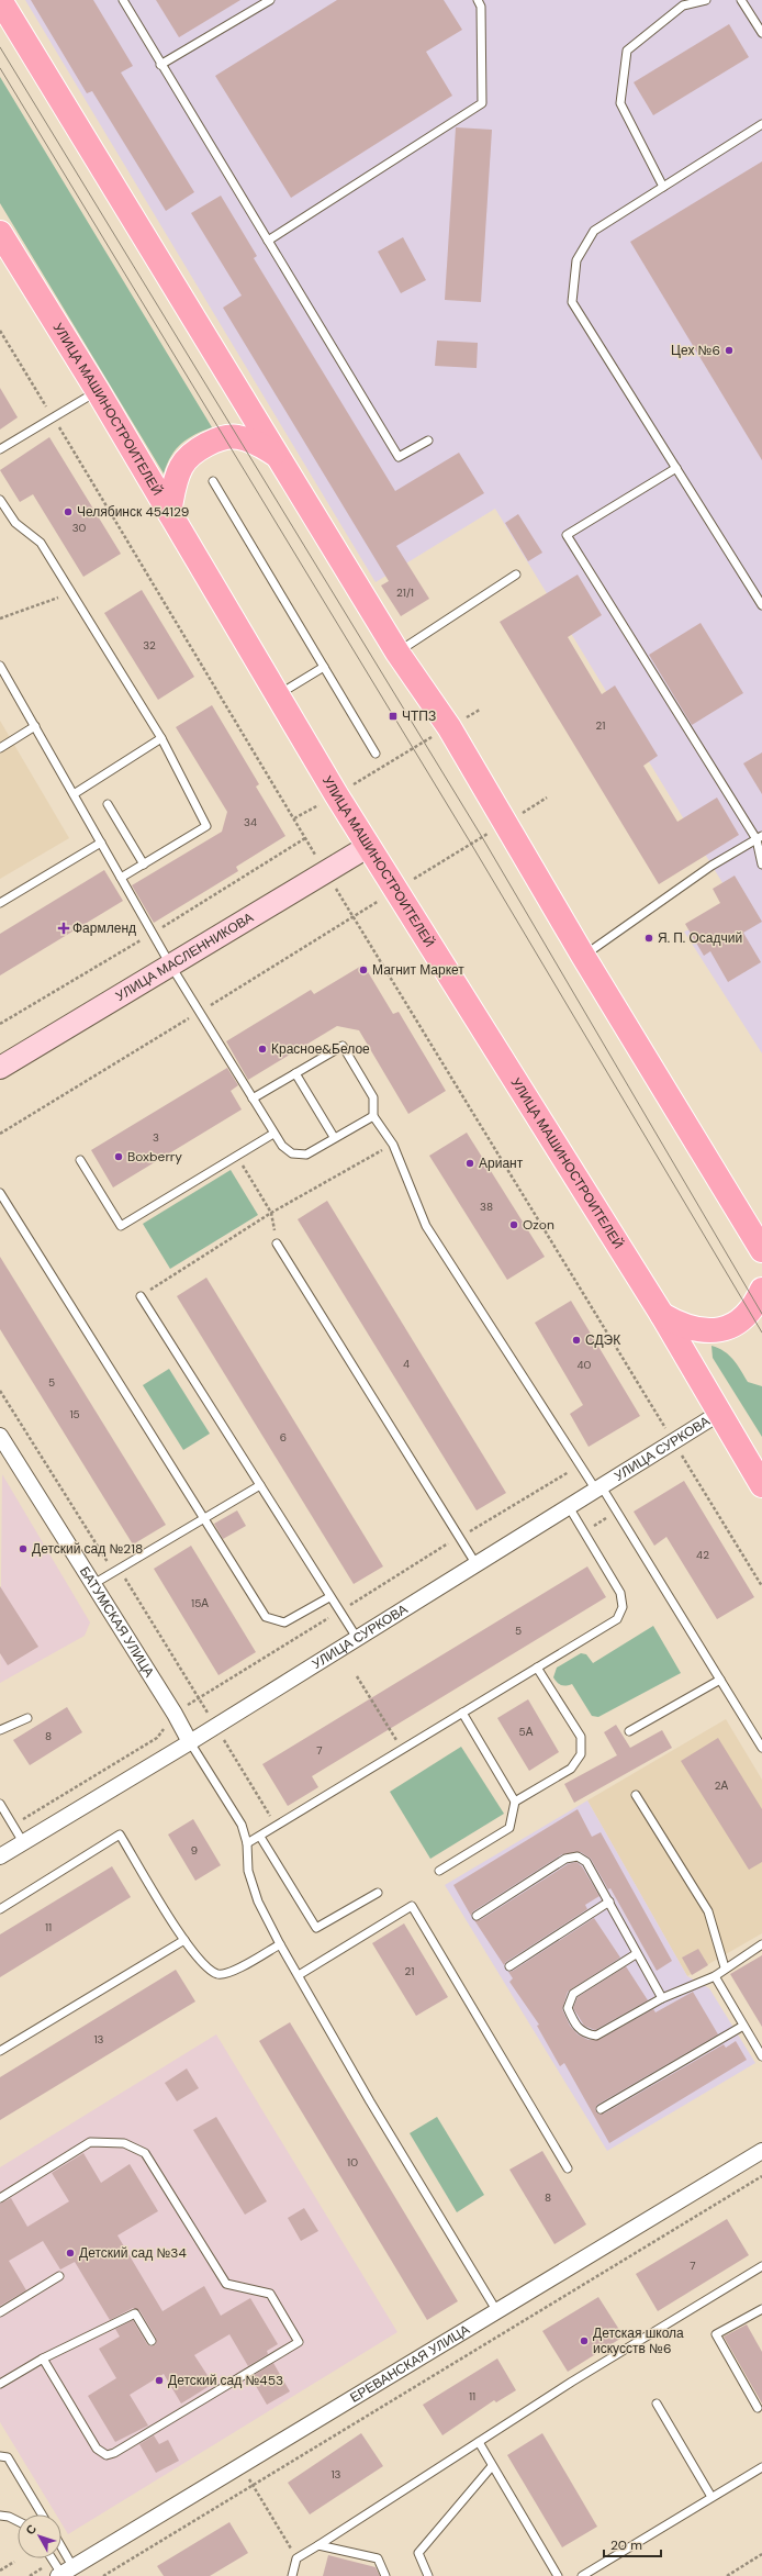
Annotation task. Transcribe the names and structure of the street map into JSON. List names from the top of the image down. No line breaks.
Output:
{"streets":{"main road":["УЛИЦА МАШИНОСТРОИТЕЛЕЙ"],"street":["УЛИЦА МАСЛЕННИКОВА","УЛИЦА СУРКОВА","БАТУМСКАЯ УЛИЦА","ЕРЕВАНСКАЯ УЛИЦА"]},"crossings":[["УЛИЦА МАШИНОСТРОИТЕЛЕЙ","УЛИЦА МАСЛЕННИКОВА"],["УЛИЦА МАШИНОСТРОИТЕЛЕЙ","УЛИЦА СУРКОВА"],["УЛИЦА СУРКОВА","БАТУМСКАЯ УЛИЦА"]],"places":{"other":["Цех №6","Челябинск 454129","Я. П. Осадчий","Магнит Маркет","Красное&Белое","Boxberry","Ариант","Ozon","СДЭК","Детский сад №218","Детский сад №34","Детская школа искусств №6","Детский сад №453"],"transit":["ЧТПЗ"],"health":["Фармленд"]},"house_numbers":["30","21/1","32","21","34","3","38","4","40","5","15","6","42","15А","5","5А","8","7","2А","9","11","21","13","10","8","7","11","13"],"scale_bar":"20 m","north":"top left"}
